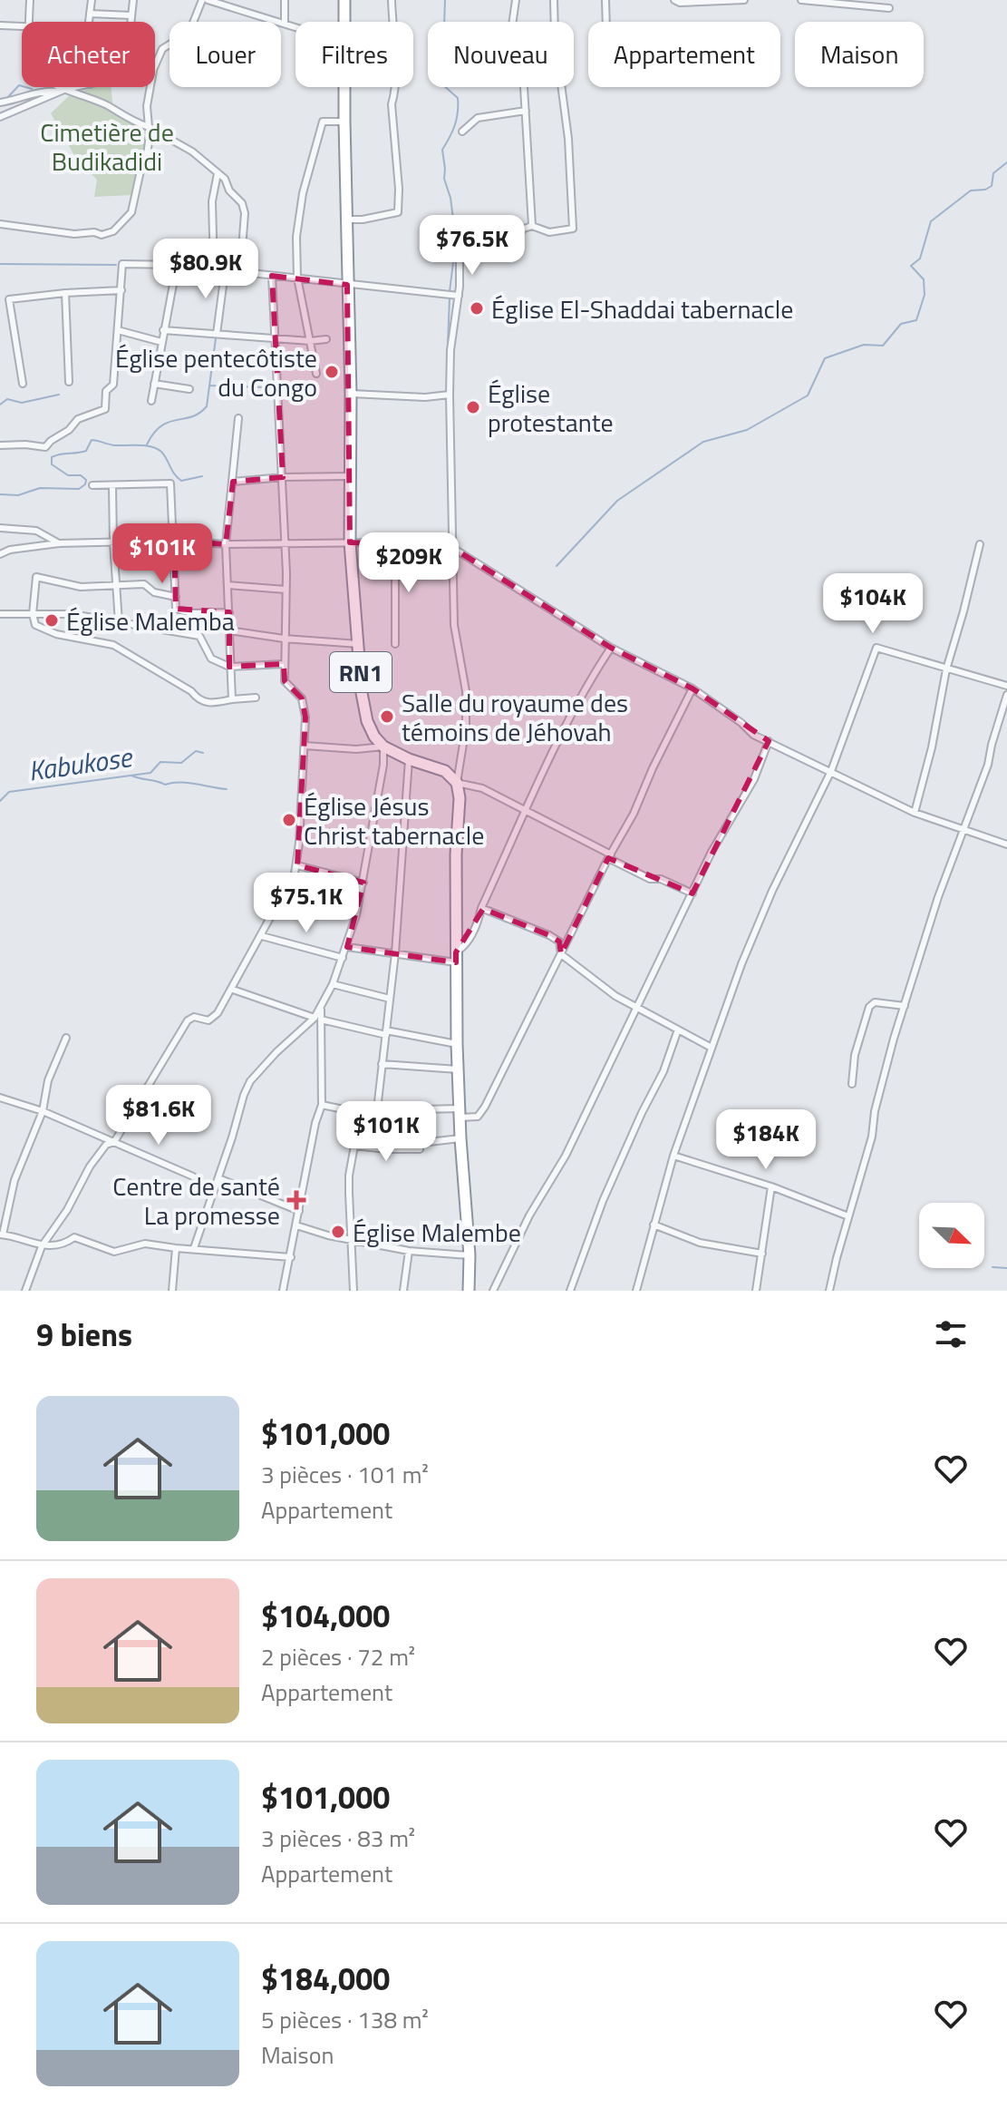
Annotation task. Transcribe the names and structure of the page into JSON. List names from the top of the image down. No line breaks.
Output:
{"streets":{"highway":["RN1"]},"water":["Kabukose"],"parks":["Cimetière de Budikadidi"],"places":{"other":["Église El-Shaddai tabernacle","Église pentecôtiste du Congo","Église protestante","Église Malemba","Salle du royaume des témoins de Jéhovah","Église Jésus Christ tabernacle","Église Malembe"],"health":["Centre de santé La promesse"]},"north":"bottom right","page":{"chip":["Acheter","Louer","Filtres","Nouveau","Appartement","Maison"],"price":["$76.5K","$80.9K","$101K","$209K","$104K","$75.1K","$81.6K","$101K","$184K"],"heading":"9 biens","list":[{"name":"$101,000","note":"3 pièces · 101 m² · Appartement"},{"name":"$104,000","note":"2 pièces · 72 m² · Appartement"},{"name":"$101,000","note":"3 pièces · 83 m² · Appartement"},{"name":"$184,000","note":"5 pièces · 138 m² · Maison"}]}}
